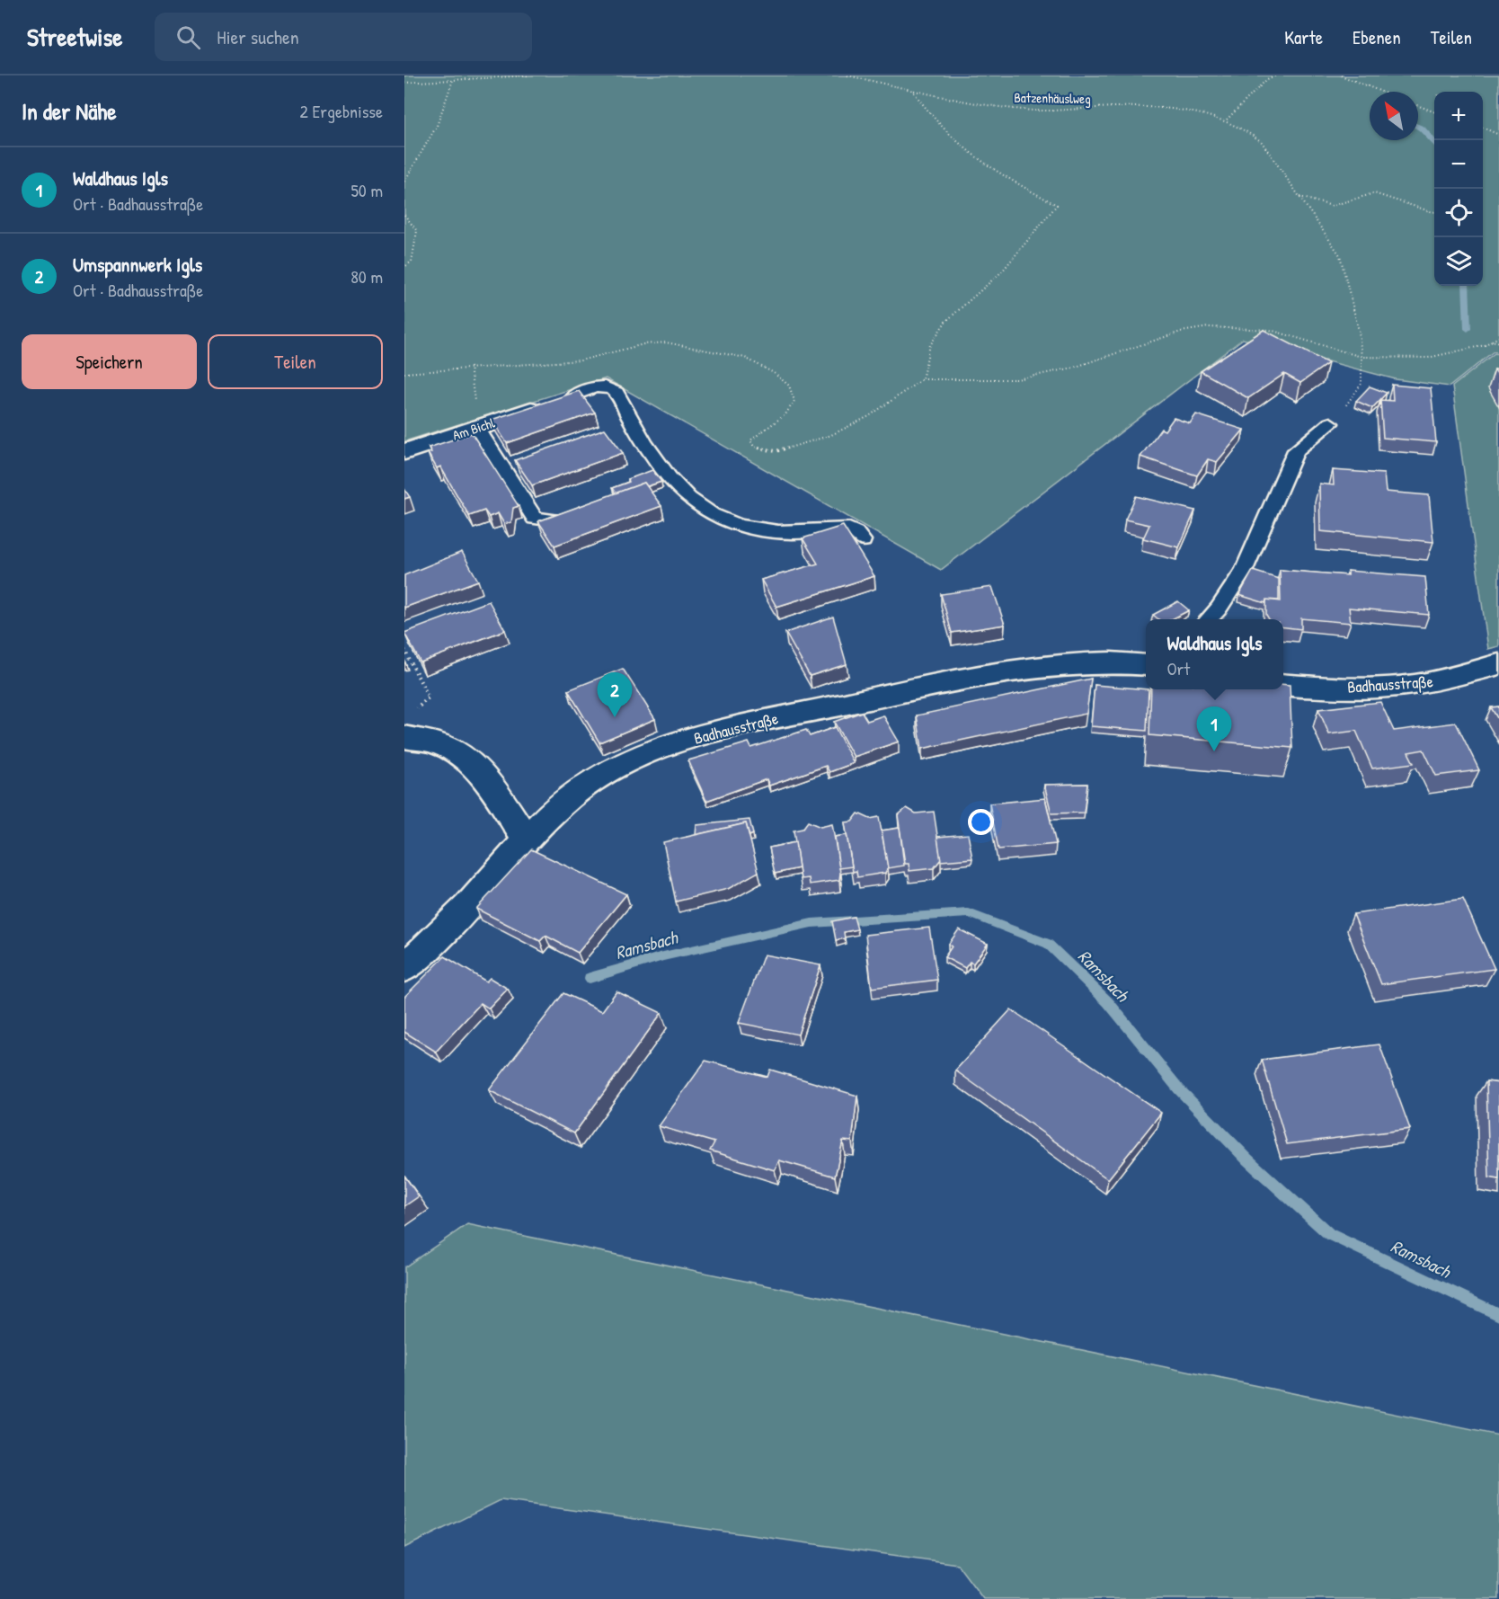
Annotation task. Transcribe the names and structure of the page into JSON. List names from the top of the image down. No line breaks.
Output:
{"streets":{"street":["Am Bichl","Badhausstraße"],"path":["Batzenhäuslweg"]},"water":["Ramsbach"],"north":"top left","page":{"header":"Streetwise","search":"Hier suchen","nav":["Karte","Ebenen","Teilen"],"heading":["In der Nähe","2 Ergebnisse"],"map_buttons":["+","−"],"list":[{"mark":"1","name":"Waldhaus Igls","note":"Ort · Badhausstraße","value":"50 m"},{"mark":"2","name":"Umspannwerk Igls","note":"Ort · Badhausstraße","value":"80 m"}],"buttons":["Speichern","Teilen"],"popup":["Waldhaus Igls","Ort"],"pins":["2","1"]}}
